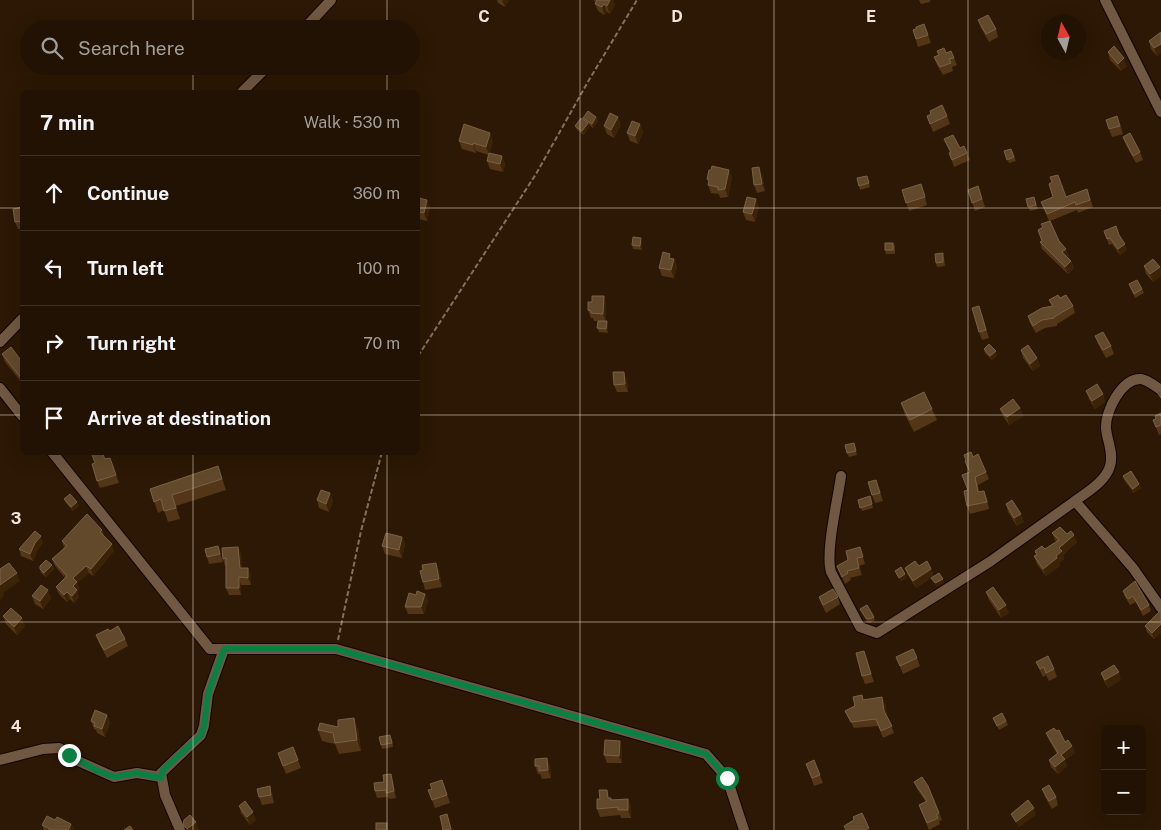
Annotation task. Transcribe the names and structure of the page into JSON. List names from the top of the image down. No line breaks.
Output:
{"north":"top","page":{"search":"Search here","heading":["7 min","Walk · 530 m"],"list":[["Continue","360 m"],["Turn left","100 m"],["Turn right","70 m"],"Arrive at destination"],"map_buttons":["+","−"]},"grid":{"columns":["C","D","E"],"rows":["3","4"]}}
